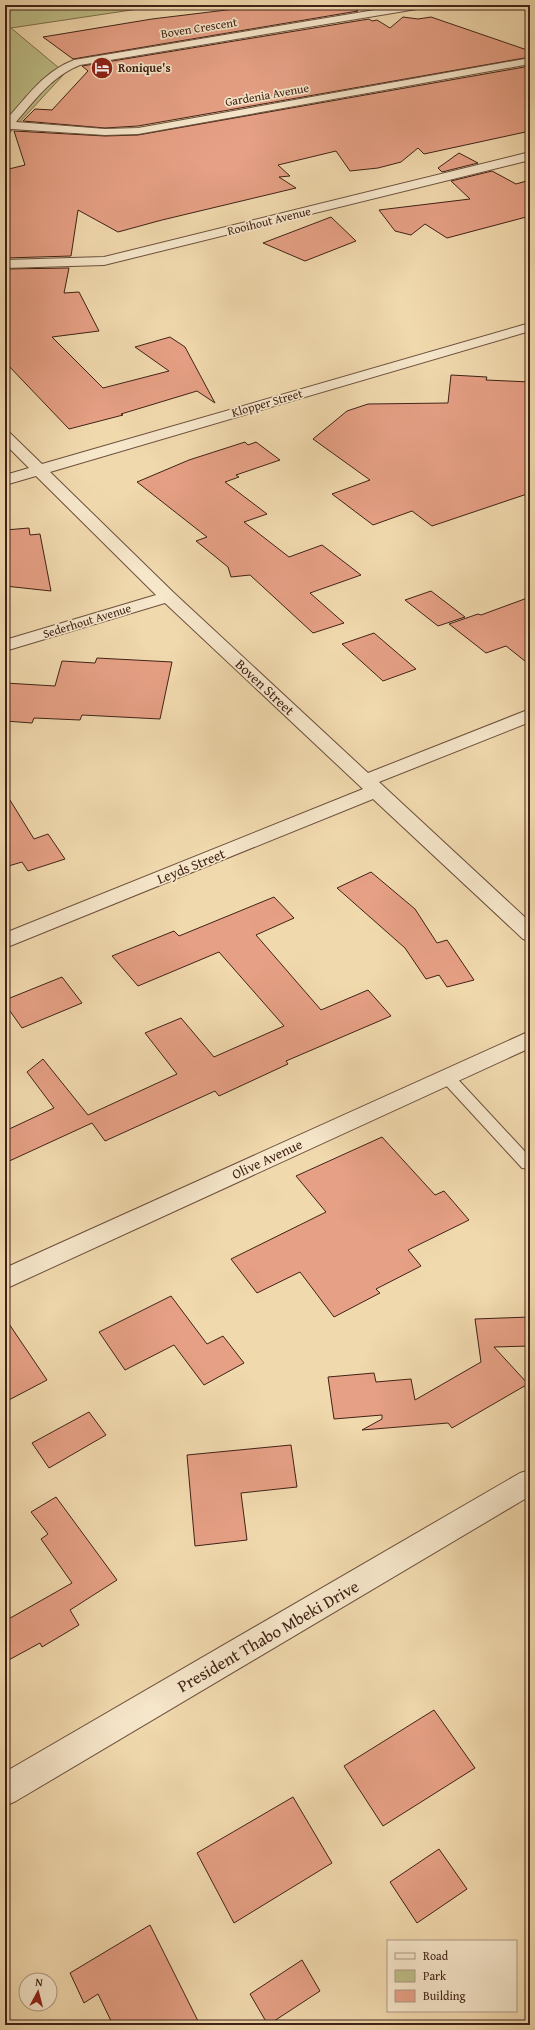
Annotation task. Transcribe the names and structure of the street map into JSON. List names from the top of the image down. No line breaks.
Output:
{"streets":{"street":["Boven Crescent","Gardenia Avenue","Rooihout Avenue","Klopper Street","Sederhout Avenue","Boven Street","Leyds Street","Olive Avenue","President Thabo Mbeki Drive"]},"crossings":[["Boven Crescent","Gardenia Avenue"],["Klopper Street","Boven Street"],["Sederhout Avenue","Boven Street"],["Boven Street","Leyds Street"]],"places":{"hotel":["Ronique's"]},"legend":["Road","Park","Building"],"north":"top"}
